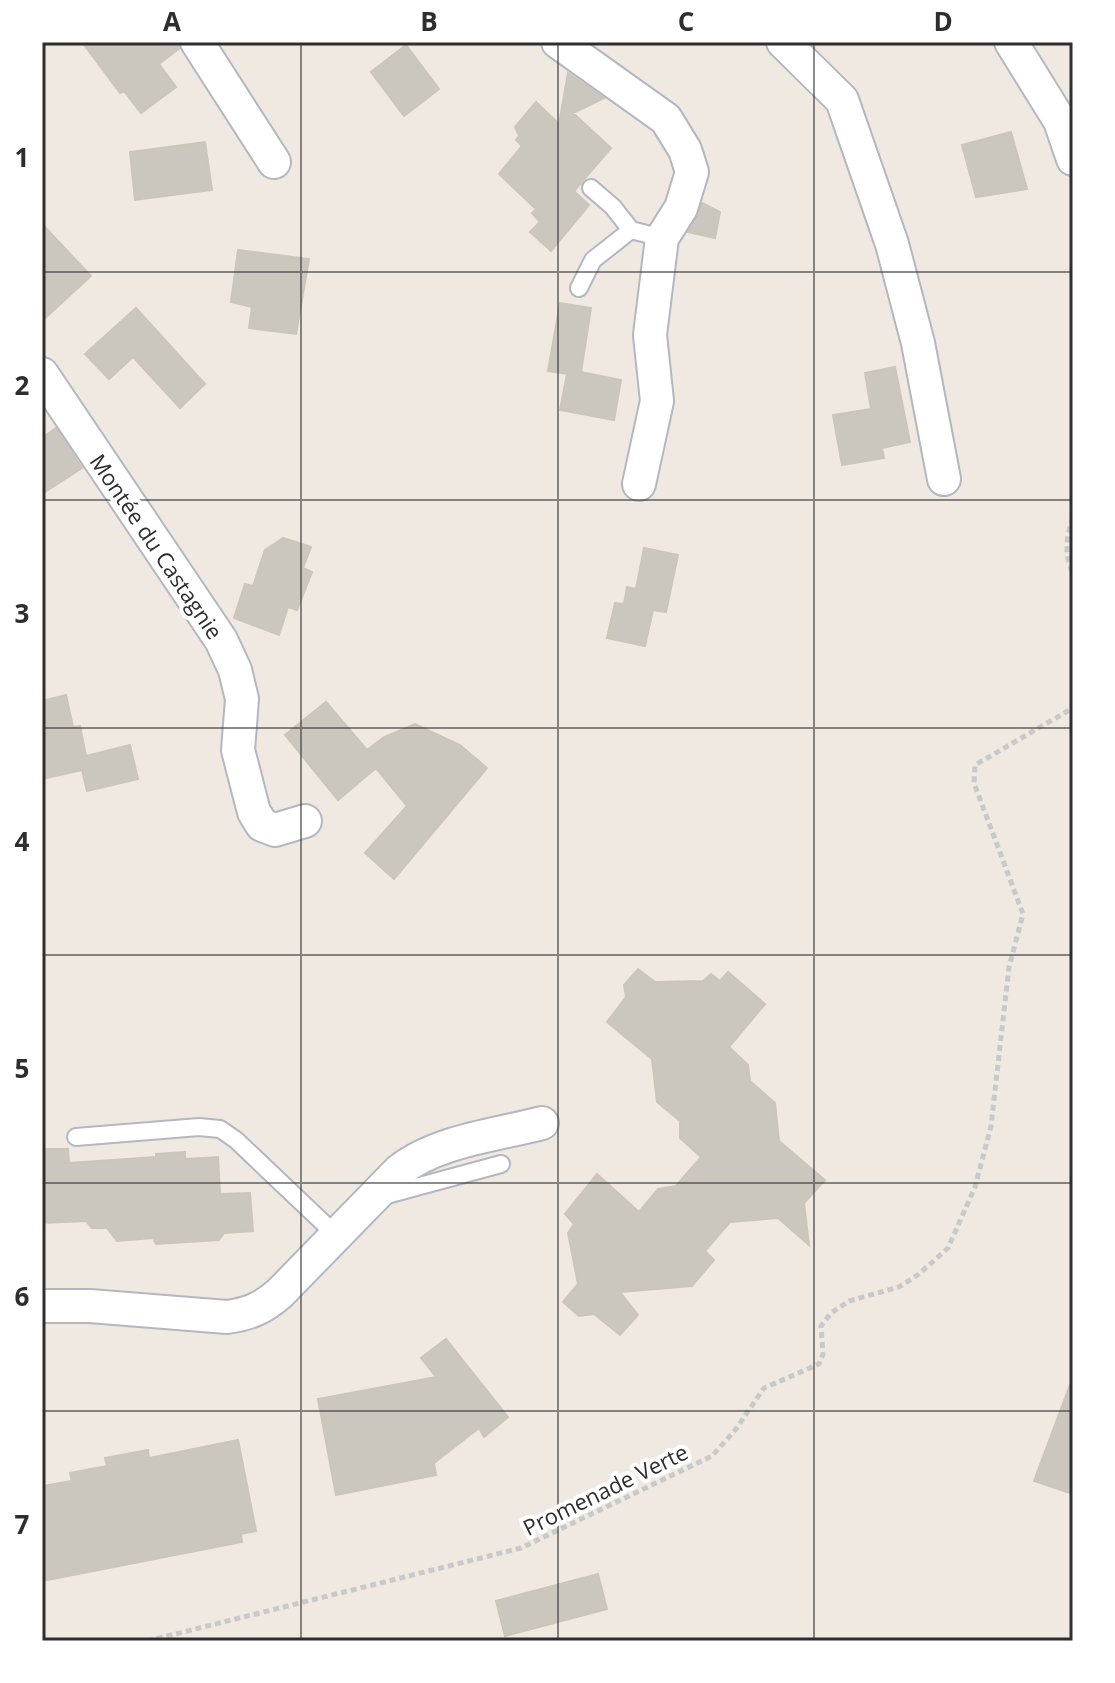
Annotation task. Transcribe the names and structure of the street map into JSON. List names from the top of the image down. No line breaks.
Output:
{"streets":{"street":["Montée du Castagnie"],"path":["Promenade Verte"]},"grid":{"columns":["A","B","C","D"],"rows":["1","2","3","4","5","6","7"]}}
